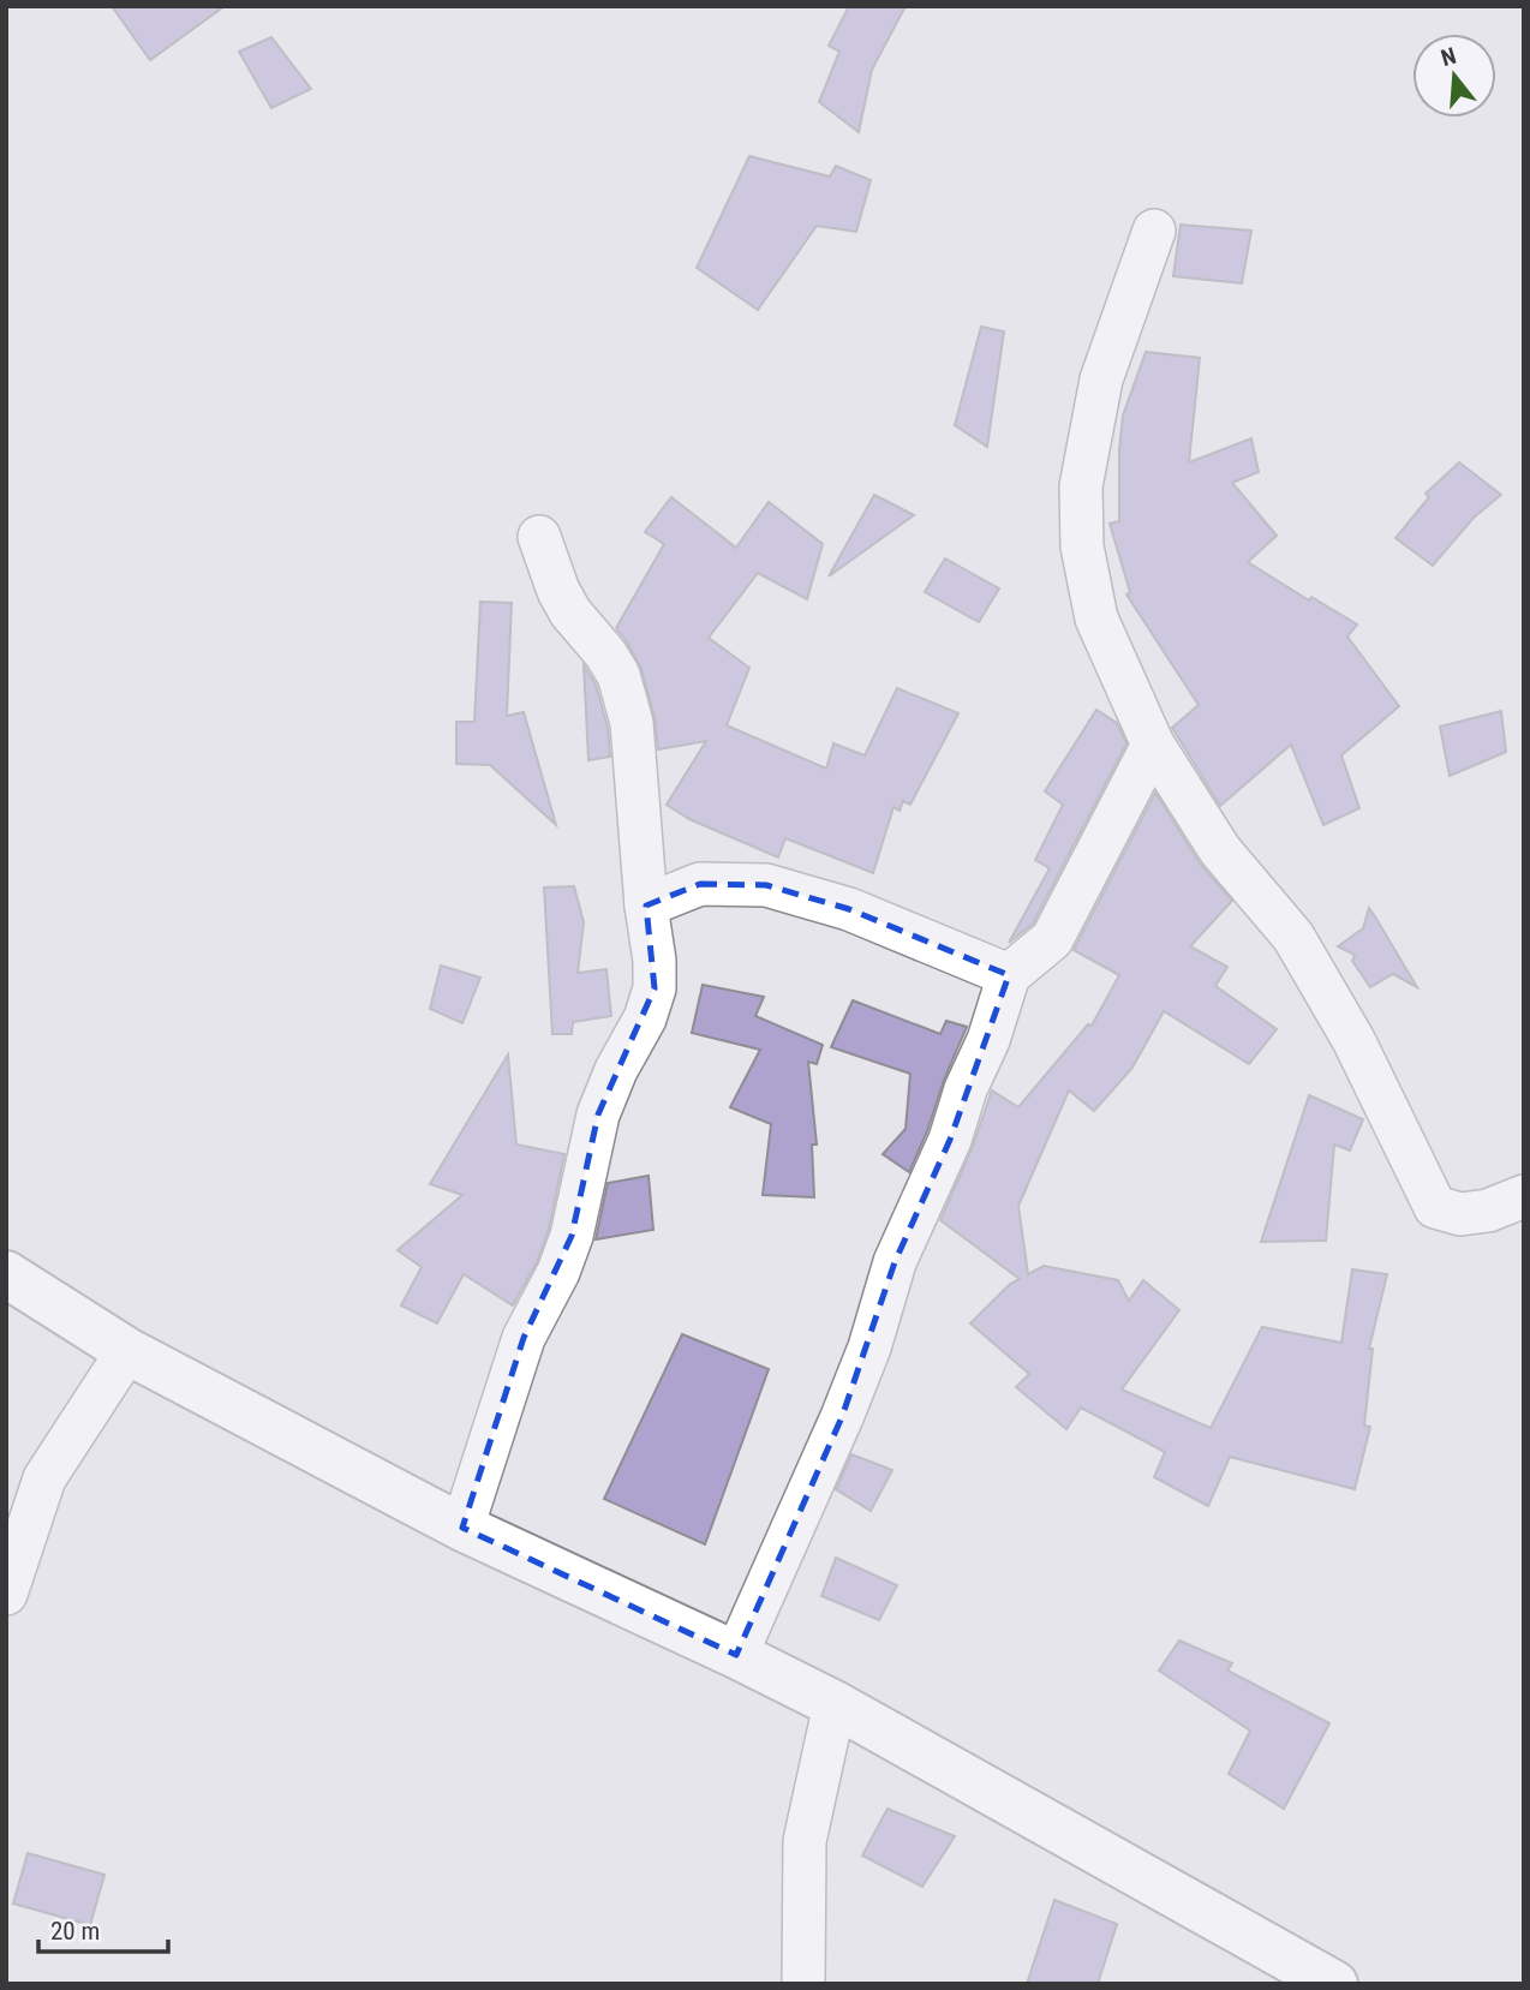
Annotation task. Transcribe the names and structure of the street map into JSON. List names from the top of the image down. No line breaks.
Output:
{"scale_bar":"20 m","north":"top"}
